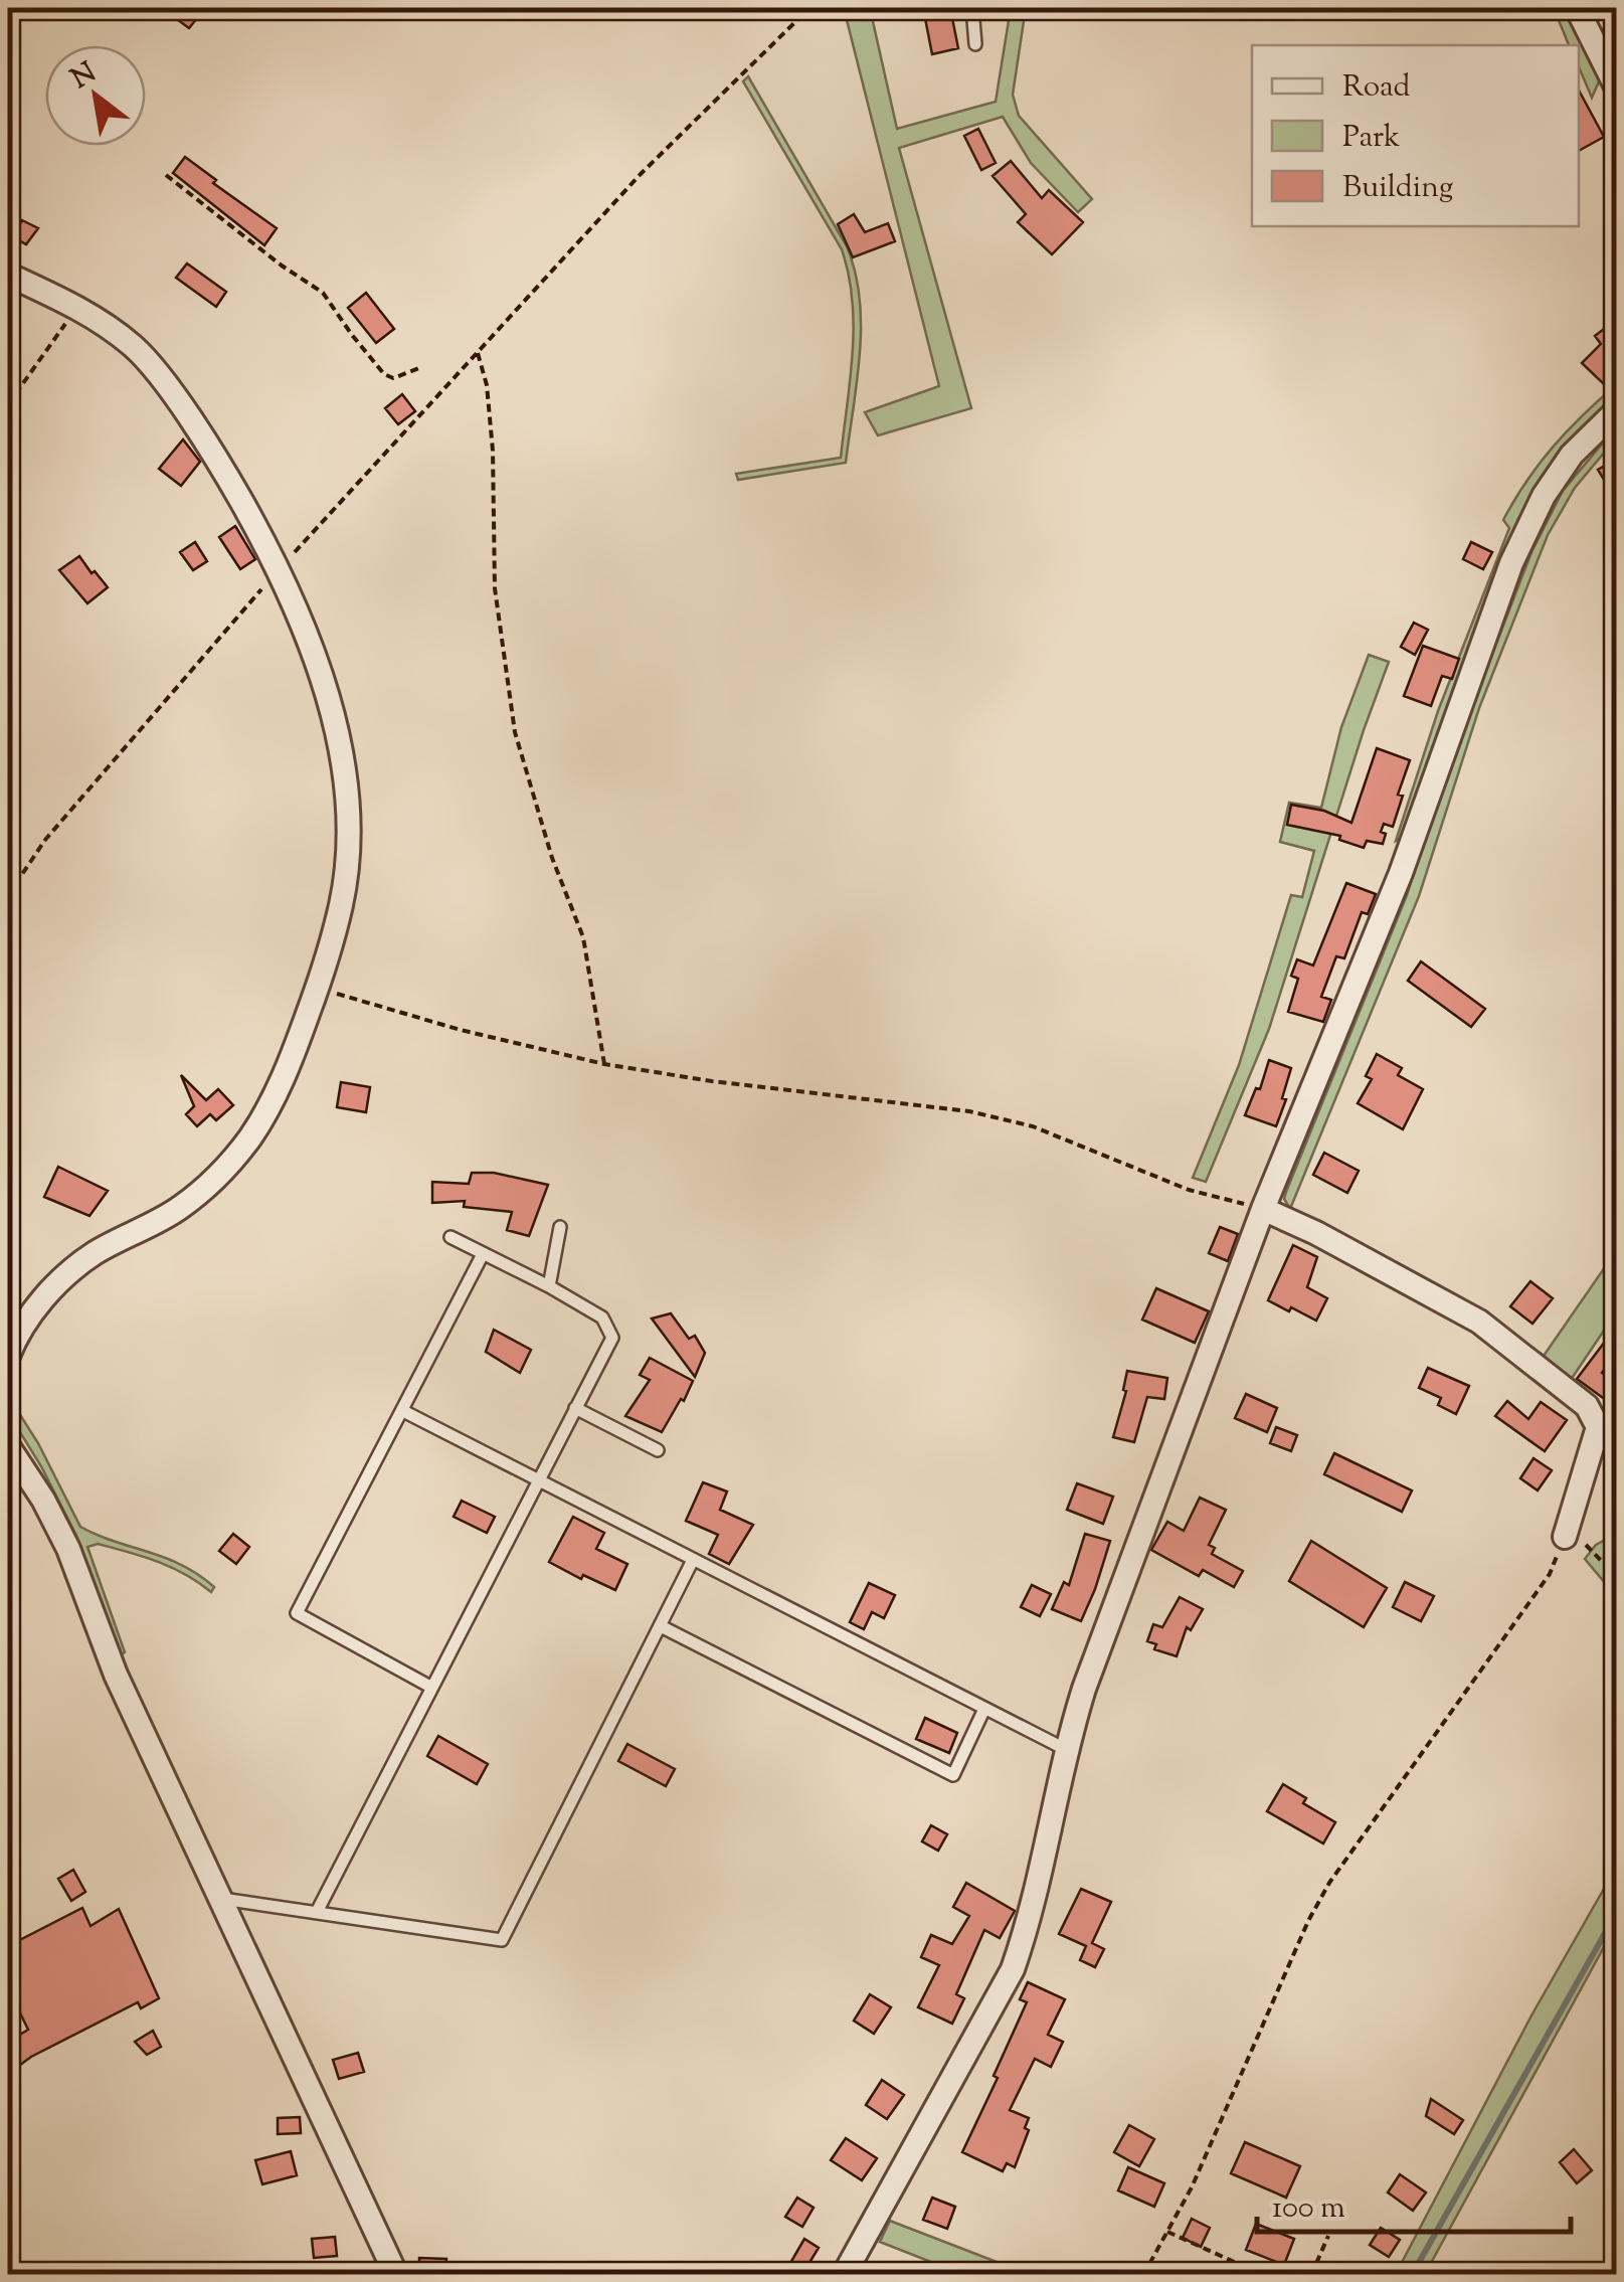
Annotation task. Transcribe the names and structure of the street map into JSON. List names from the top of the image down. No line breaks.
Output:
{"legend":["Road","Park","Building"],"scale_bar":"100 m","north":"top left"}
